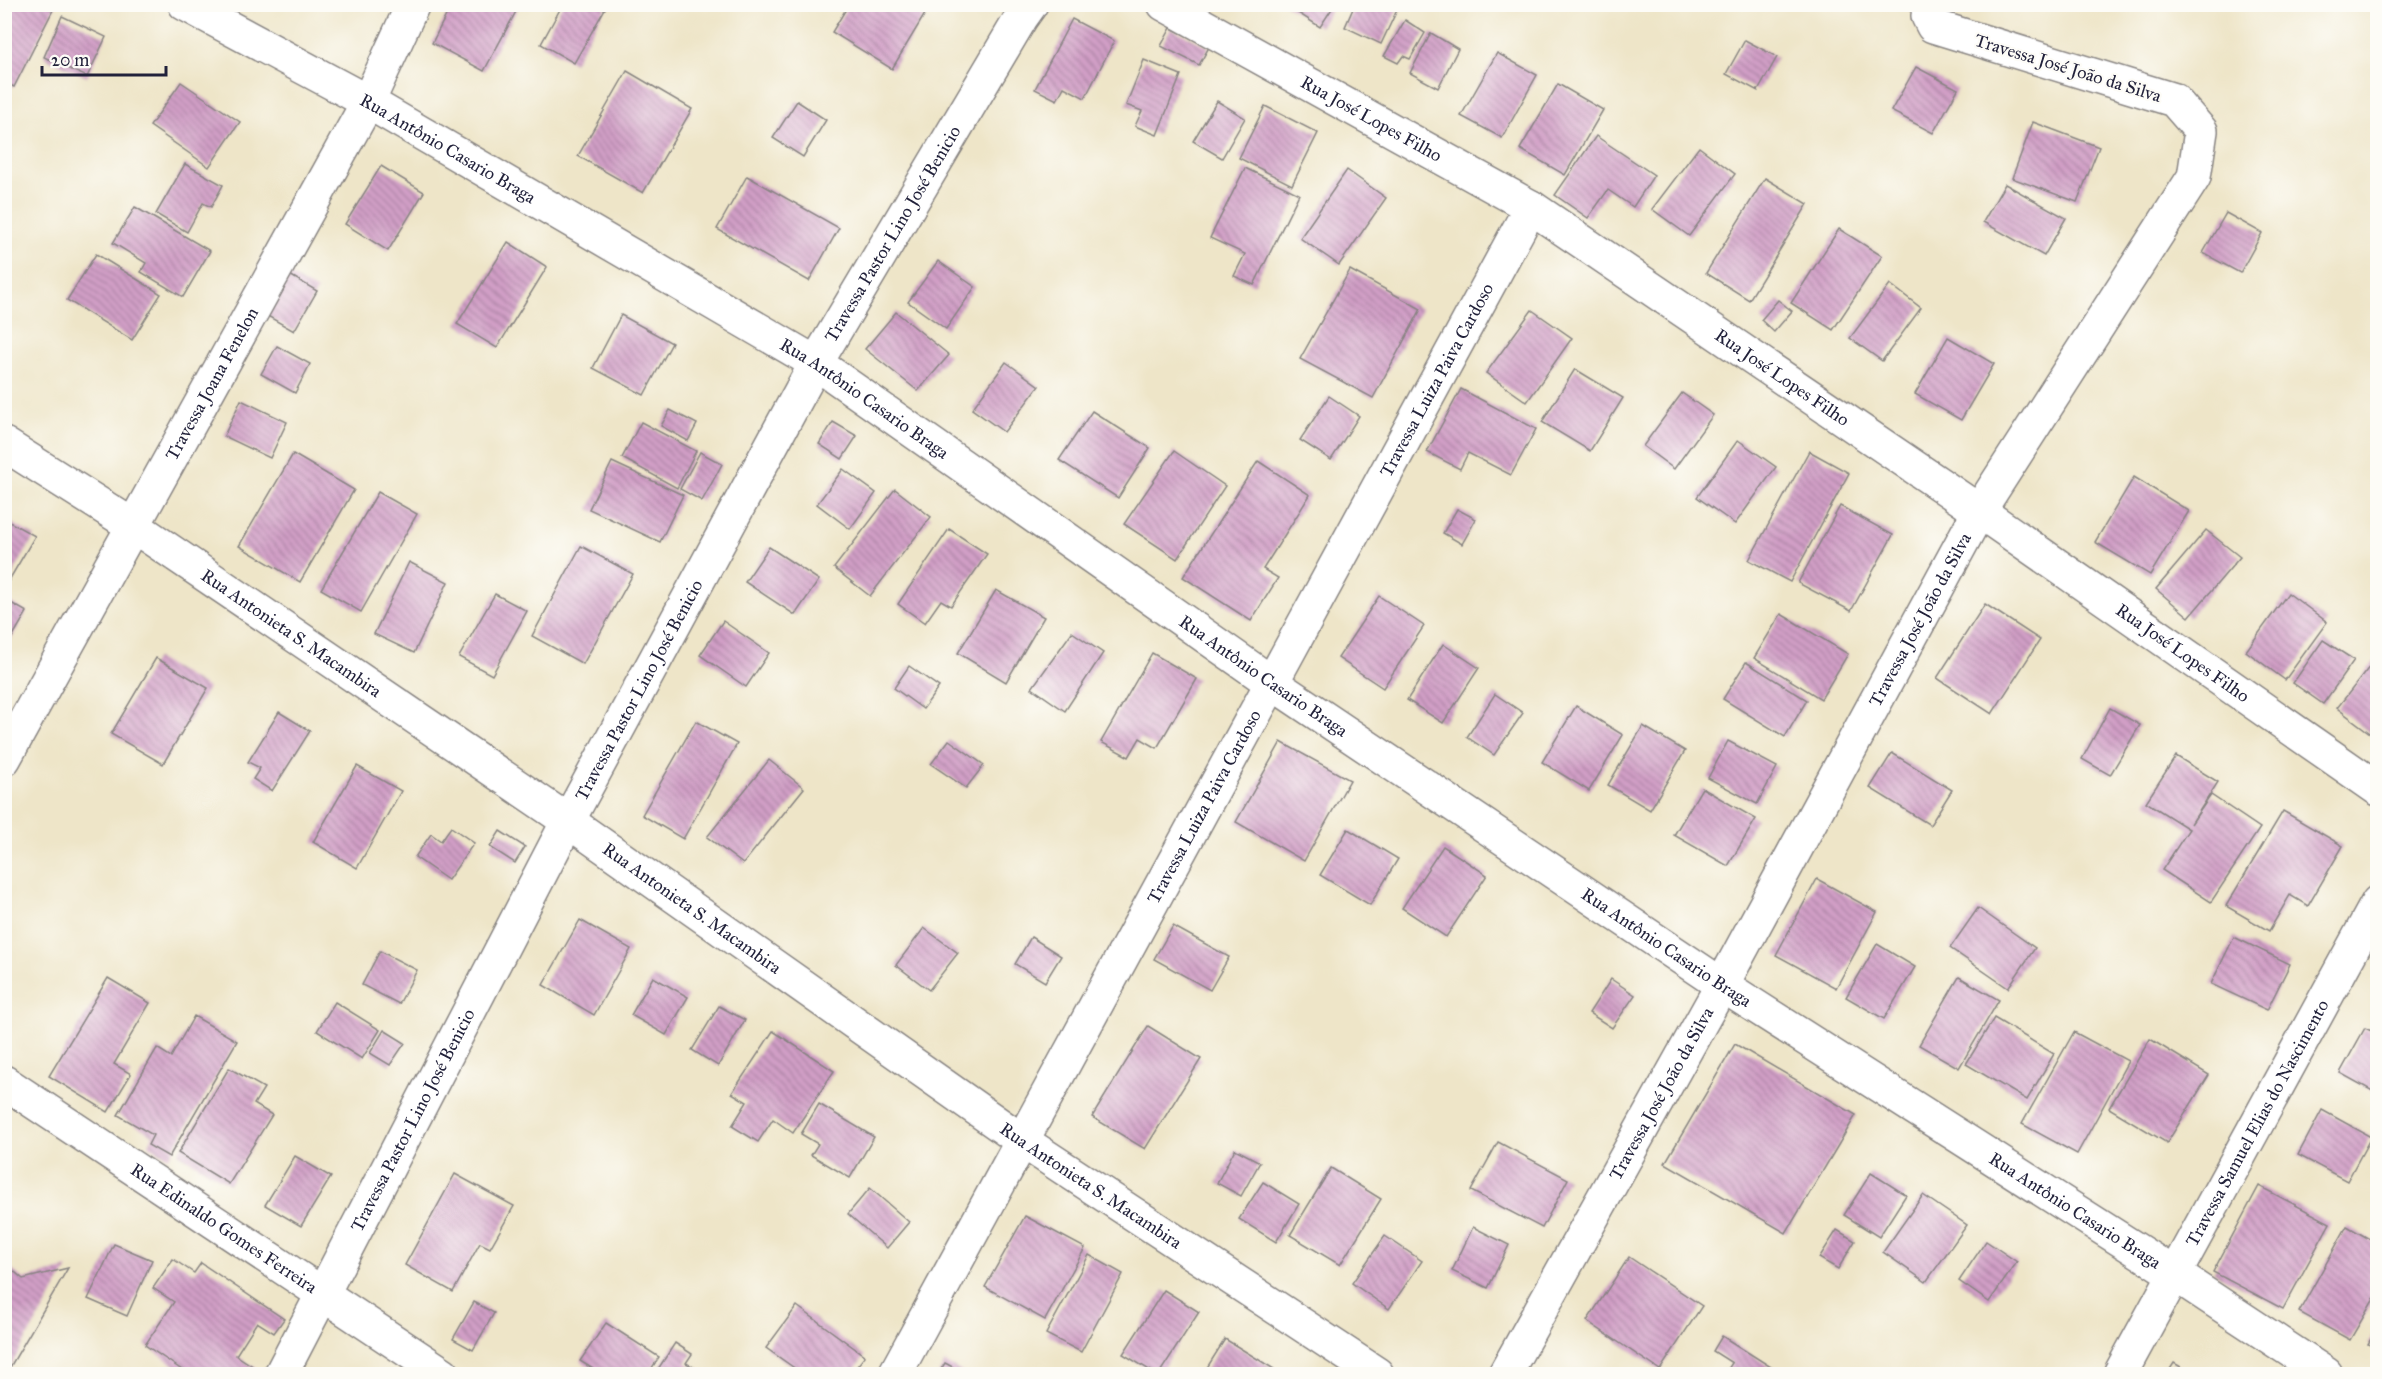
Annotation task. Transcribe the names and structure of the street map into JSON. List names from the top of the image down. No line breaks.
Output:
{"streets":{"street":["Travessa José João da Silva","Rua José Lopes Filho","Rua Antônio Casario Braga","Travessa Pastor Lino José Benicio","Travessa Luiza Paiva Cardoso","Travessa Joana Fenelon","Rua Antonieta S. Macambira","Travessa Samuel Elias do Nascimento","Rua Edinaldo Gomes Ferreira"]},"crossings":[["Travessa José João da Silva","Rua José Lopes Filho"],["Travessa José João da Silva","Rua Antônio Casario Braga"],["Rua José Lopes Filho","Travessa Luiza Paiva Cardoso"],["Rua Antônio Casario Braga","Travessa Pastor Lino José Benicio"],["Rua Antônio Casario Braga","Travessa Luiza Paiva Cardoso"],["Rua Antônio Casario Braga","Travessa Joana Fenelon"],["Rua Antônio Casario Braga","Travessa Samuel Elias do Nascimento"],["Travessa Pastor Lino José Benicio","Rua Antonieta S. Macambira"],["Travessa Pastor Lino José Benicio","Rua Edinaldo Gomes Ferreira"],["Travessa Luiza Paiva Cardoso","Rua Antonieta S. Macambira"],["Travessa Joana Fenelon","Rua Antonieta S. Macambira"]],"scale_bar":"20 m"}
